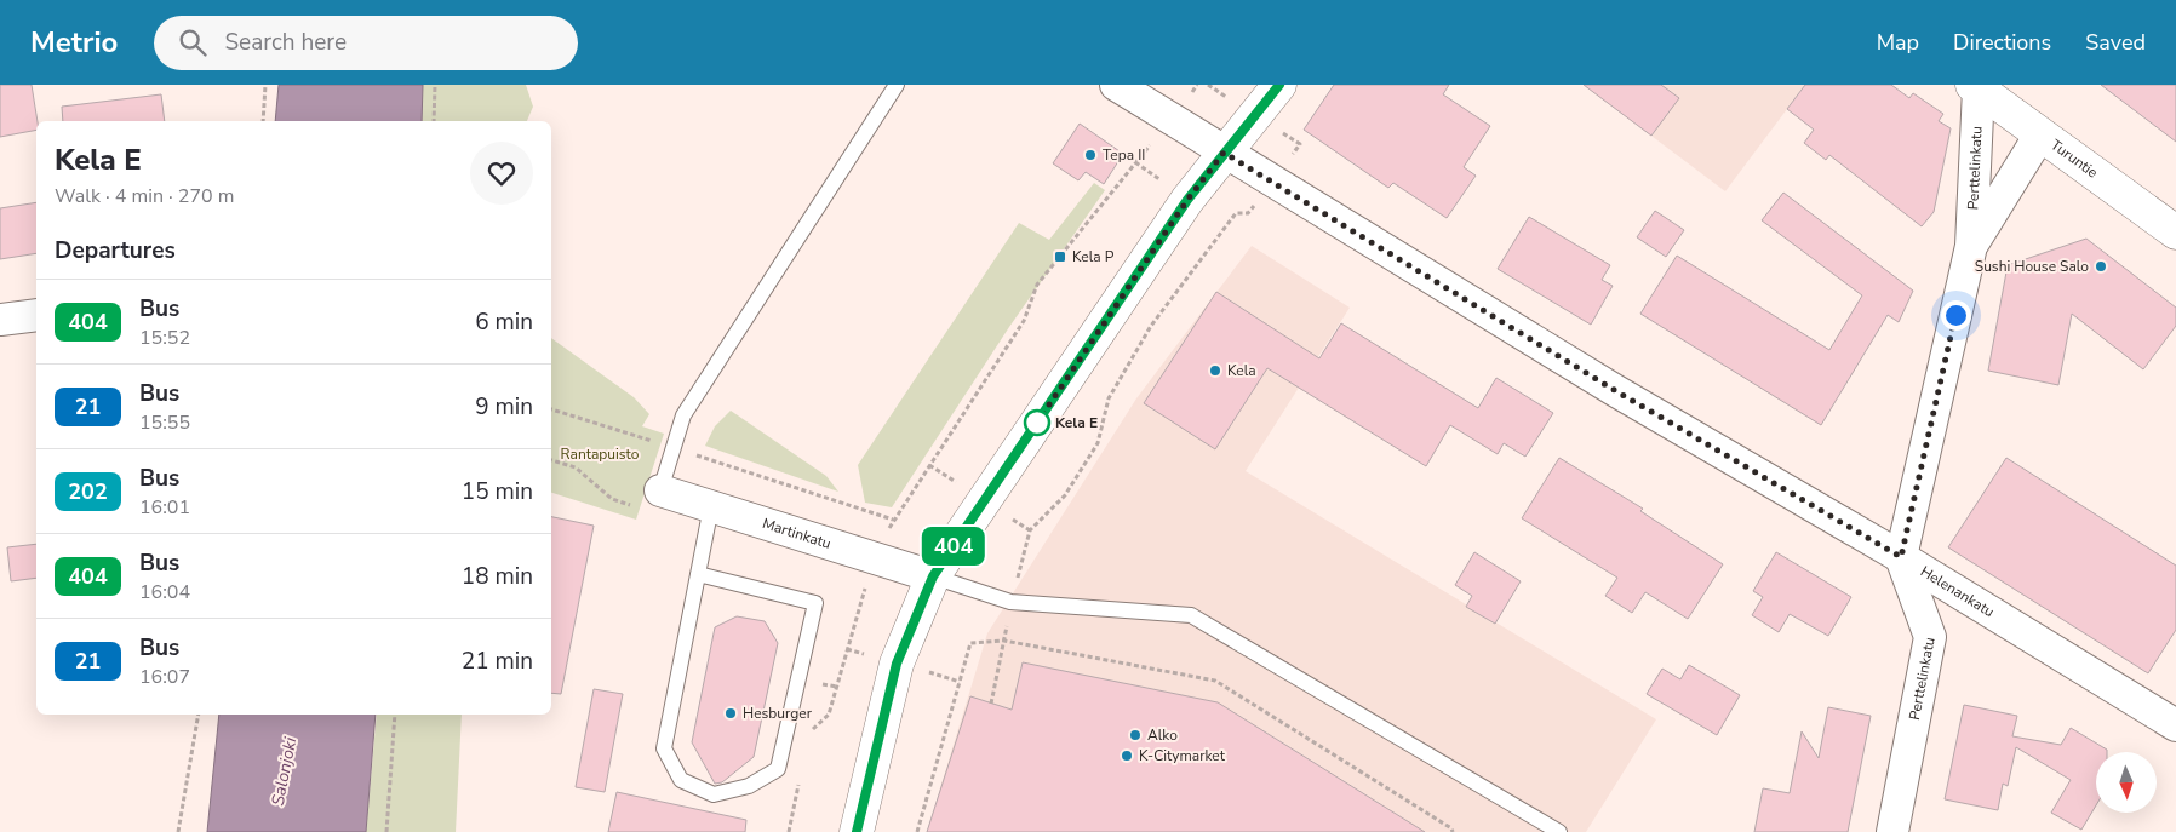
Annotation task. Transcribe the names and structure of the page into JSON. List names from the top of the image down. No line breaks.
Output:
{"streets":{"main road":["Turuntie"],"street":["Perttelinkatu","Martinkatu","Helenankatu"]},"crossings":[["Turuntie","Perttelinkatu"],["Perttelinkatu","Helenankatu"]],"water":["Salonjoki"],"parks":["Rantapuisto"],"places":{"other":["Tepa II","Sushi House Salo","Kela","Kela E","Hesburger","Alko","K-Citymarket"],"transit":["Kela P"]},"lines":["bus line 404"],"north":"bottom","page":{"header":"Metrio","search":"Search here","nav":["Map","Directions","Saved"],"on_map":"404","heading":[["Kela E","Walk · 4 min · 270 m"],"Departures"],"list":[{"mark":"404","name":"Bus","note":"15:52","value":"6 min"},{"mark":"21","name":"Bus","note":"15:55","value":"9 min"},{"mark":"202","name":"Bus","note":"16:01","value":"15 min"},{"mark":"404","name":"Bus","note":"16:04","value":"18 min"},{"mark":"21","name":"Bus","note":"16:07","value":"21 min"}]}}
